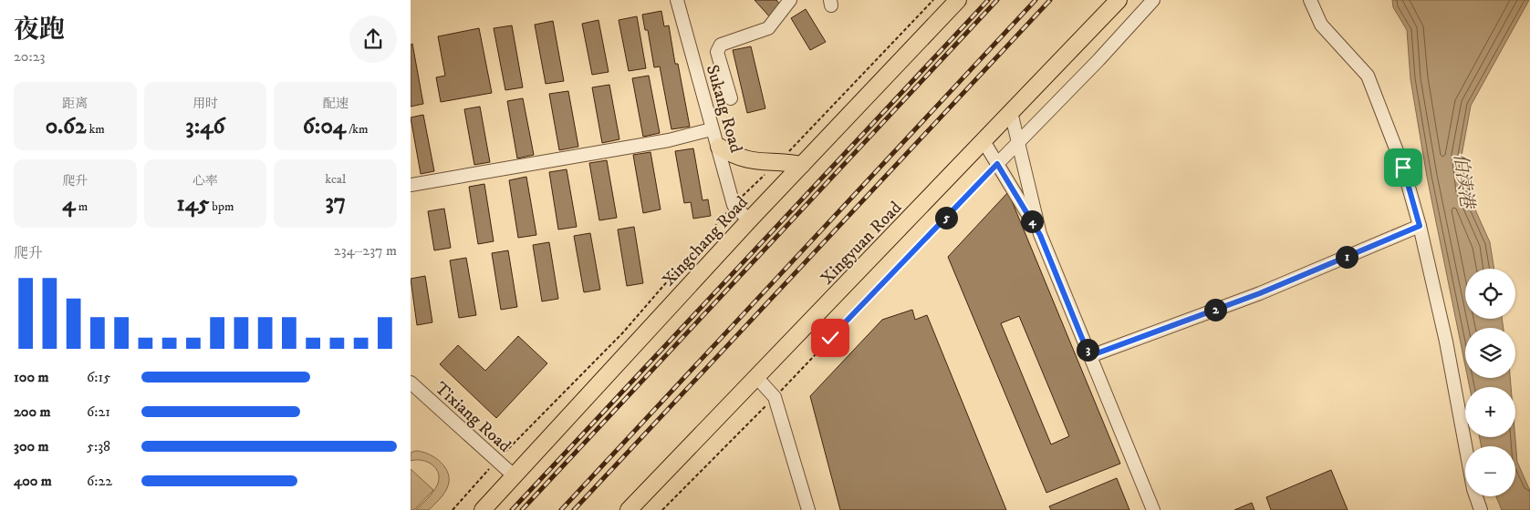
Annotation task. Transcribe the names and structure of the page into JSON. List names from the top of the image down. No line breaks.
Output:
{"streets":{"main road":["Xingchang Road","Xingyuan Road"],"street":["Sukang Road","Tixiang Road"]},"crossings":[["Sukang Road","Xingchang Road"],["Xingchang Road","Tixiang Road"]],"water":["伯渎港"],"page":{"heading":["夜跑","20:23"],"stats":[["距离","0.62 km"],["用时","3:46"],["配速","6:04 /km"],["爬升","4 m"],["心率","145 bpm"],["kcal","37"]],"pins":["5","4","1","2","3"],"chart":["爬升","234–237 m"],"map_buttons":["+","−"],"list":[{"name":"100 m","note":"6:15"},{"name":"200 m","note":"6:21"},{"name":"300 m","note":"5:38"},{"name":"400 m","note":"6:22"}]}}
